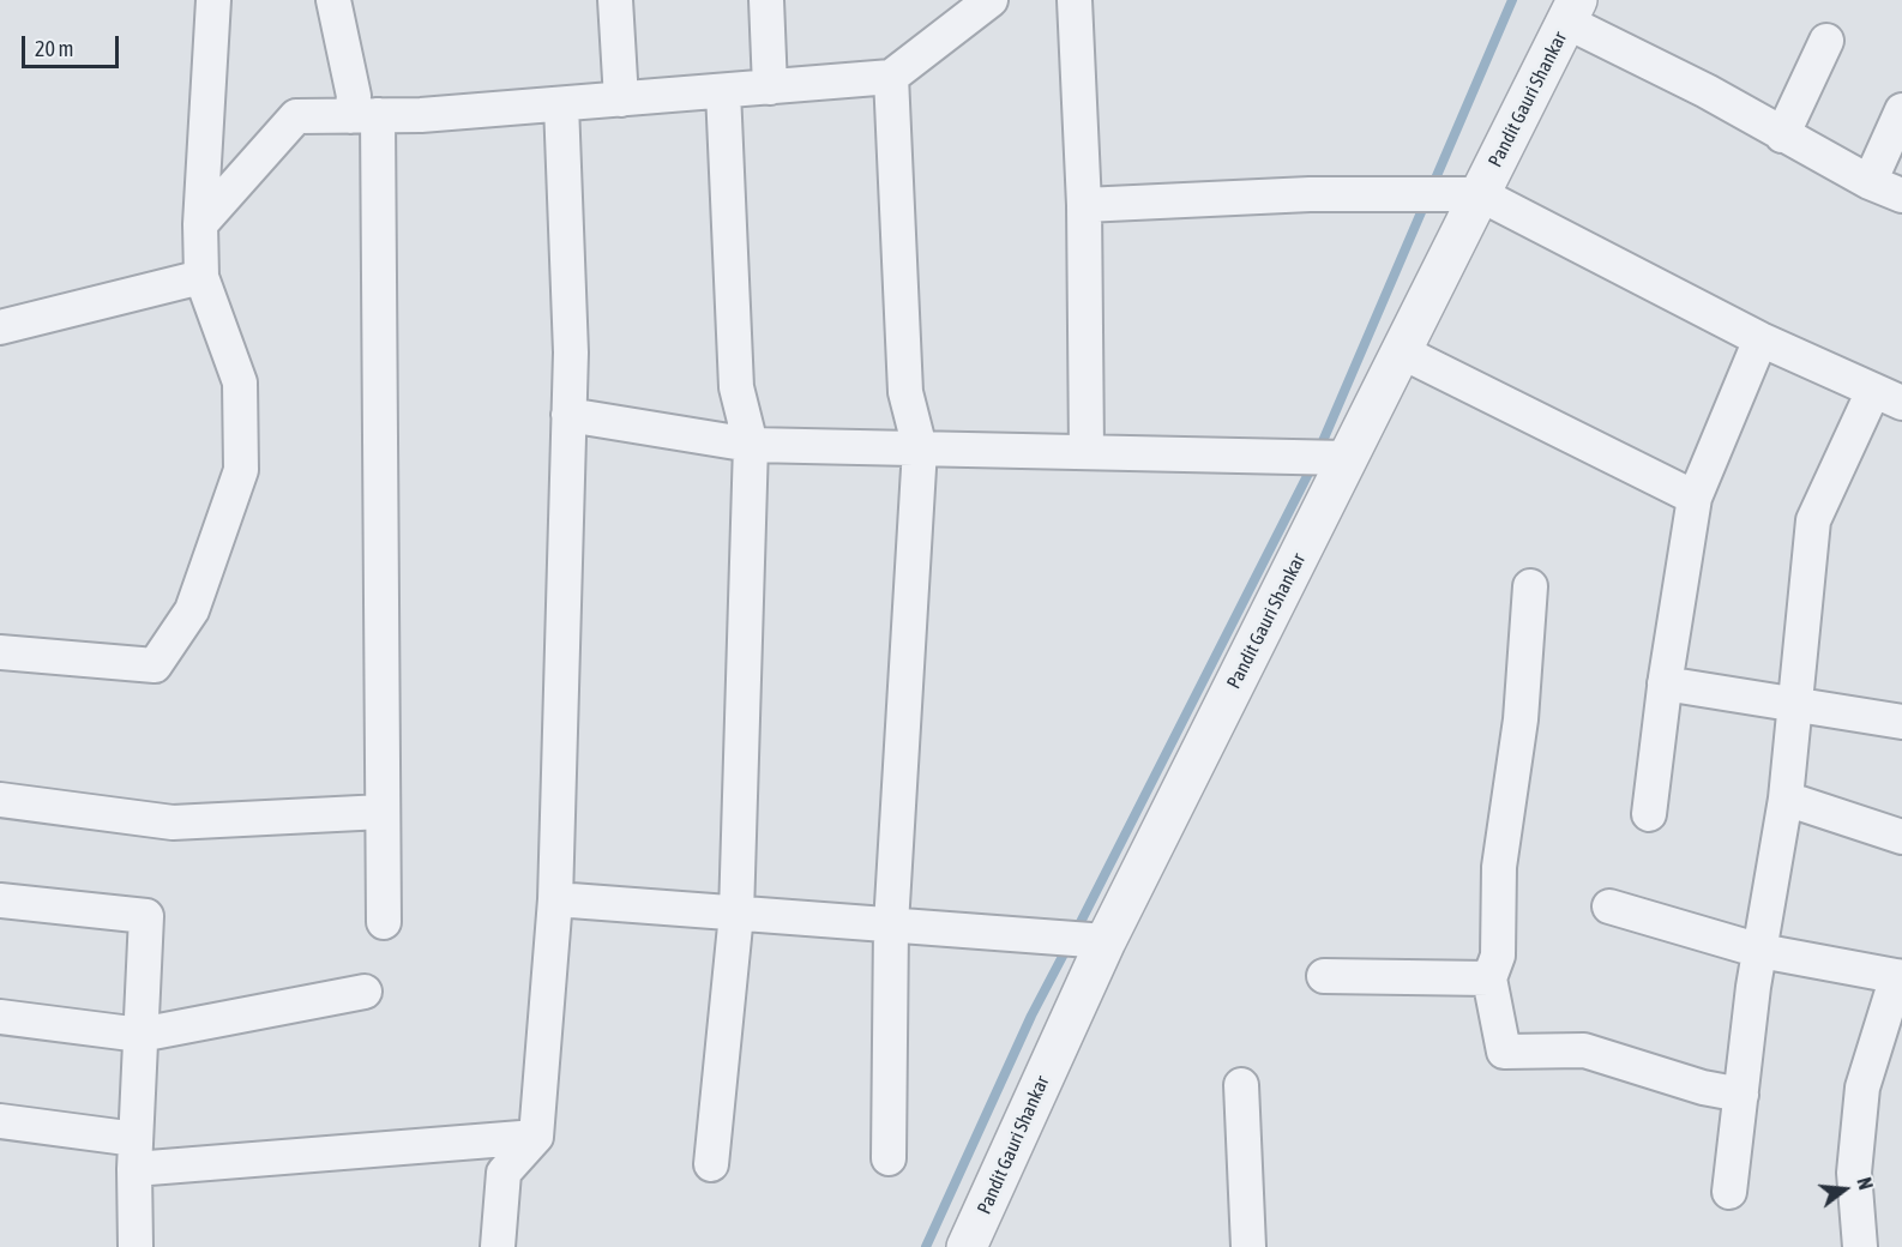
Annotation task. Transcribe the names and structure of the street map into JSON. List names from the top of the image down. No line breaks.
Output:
{"streets":{"street":["Pandit Gauri Shankar"]},"scale_bar":"20 m","north":"right"}
